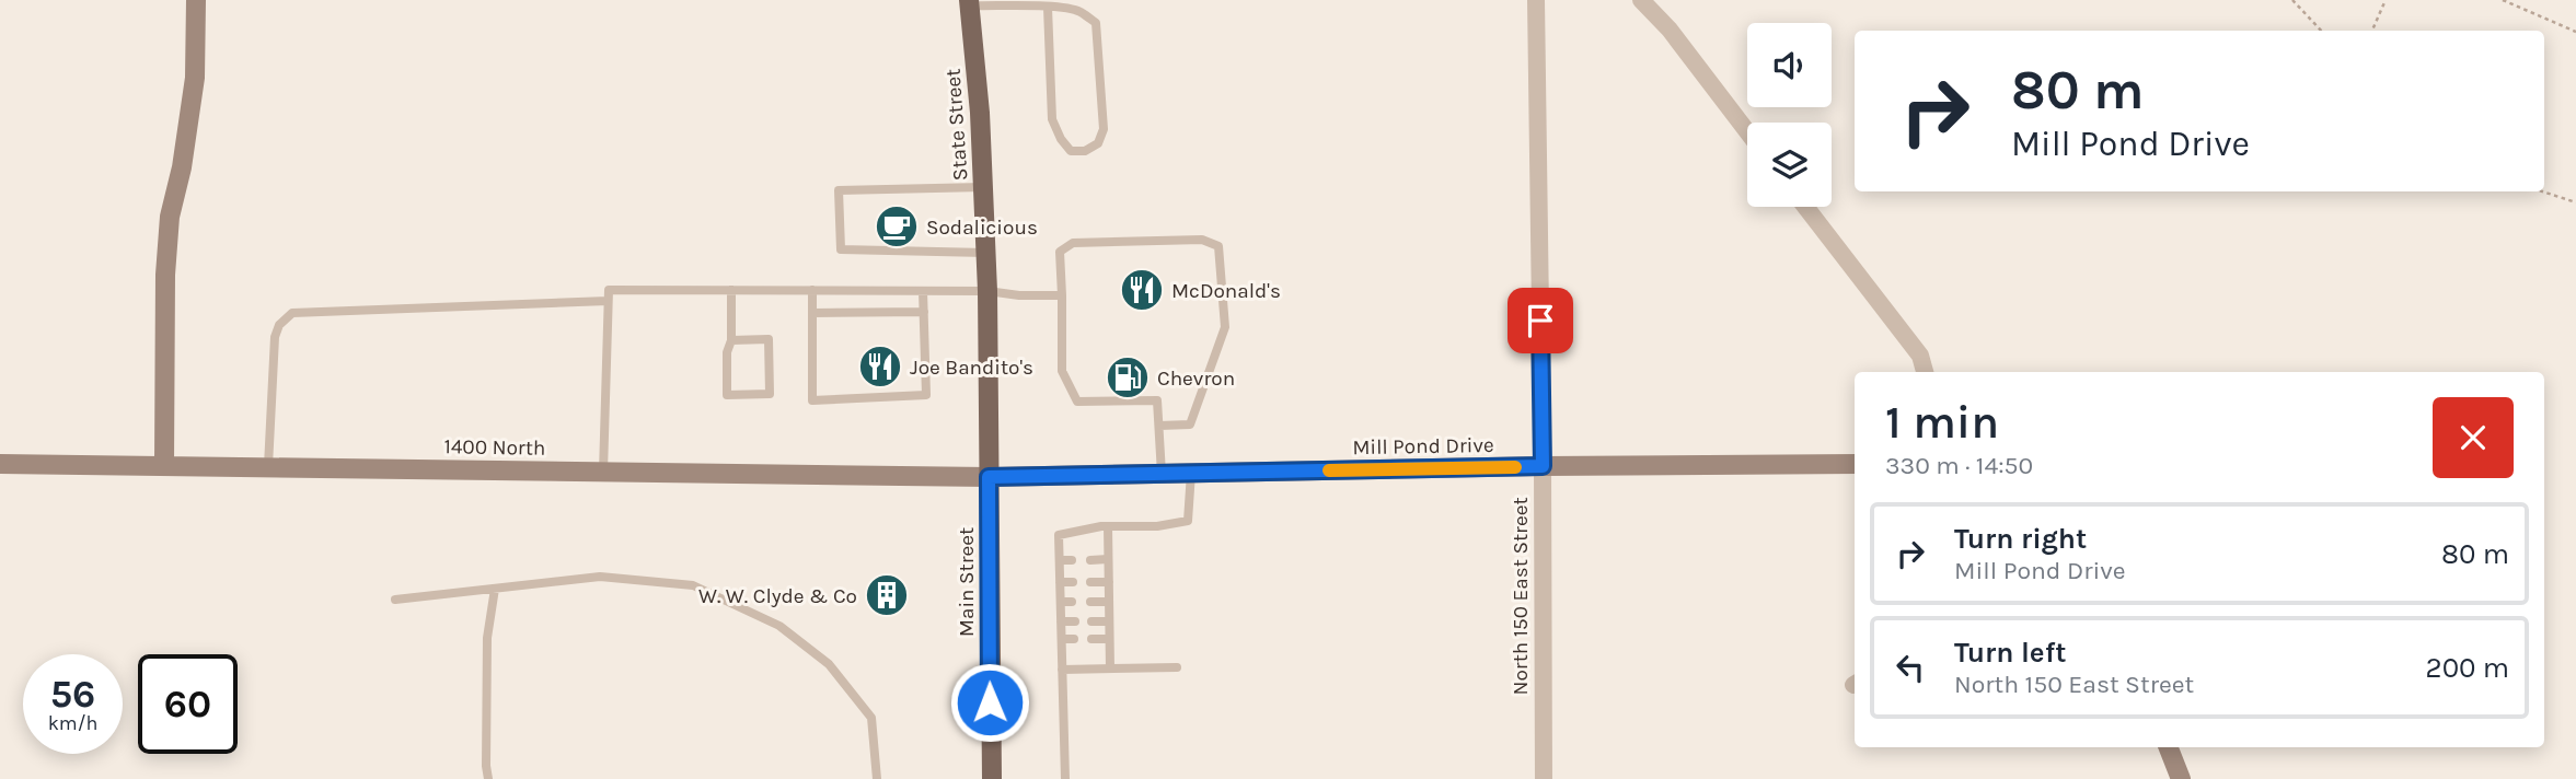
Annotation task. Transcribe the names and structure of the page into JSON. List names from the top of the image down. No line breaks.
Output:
{"streets":{"main road":["State Street","Mill Pond Drive","1400 North","Main Street"],"street":["North 150 East Street"]},"crossings":[["State Street","Mill Pond Drive"],["State Street","1400 North"],["State Street","Main Street"],["Mill Pond Drive","1400 North"],["Mill Pond Drive","Main Street"],["Mill Pond Drive","North 150 East Street"],["1400 North","Main Street"]],"places":{"cafe":["Sodalicious"],"restaurant":["McDonald's","Joe Bandito's"],"fuel station":["Chevron"],"building":["W. W. Clyde & Co"]},"page":{"turn":["80 m","Mill Pond Drive"],"heading":["1 min","330 m · 14:50"],"list":[{"name":"Turn right","note":"Mill Pond Drive","value":"80 m"},{"name":"Turn left","note":"North 150 East Street","value":"200 m"}],"speed":"56 km/h","limit":"60"}}
